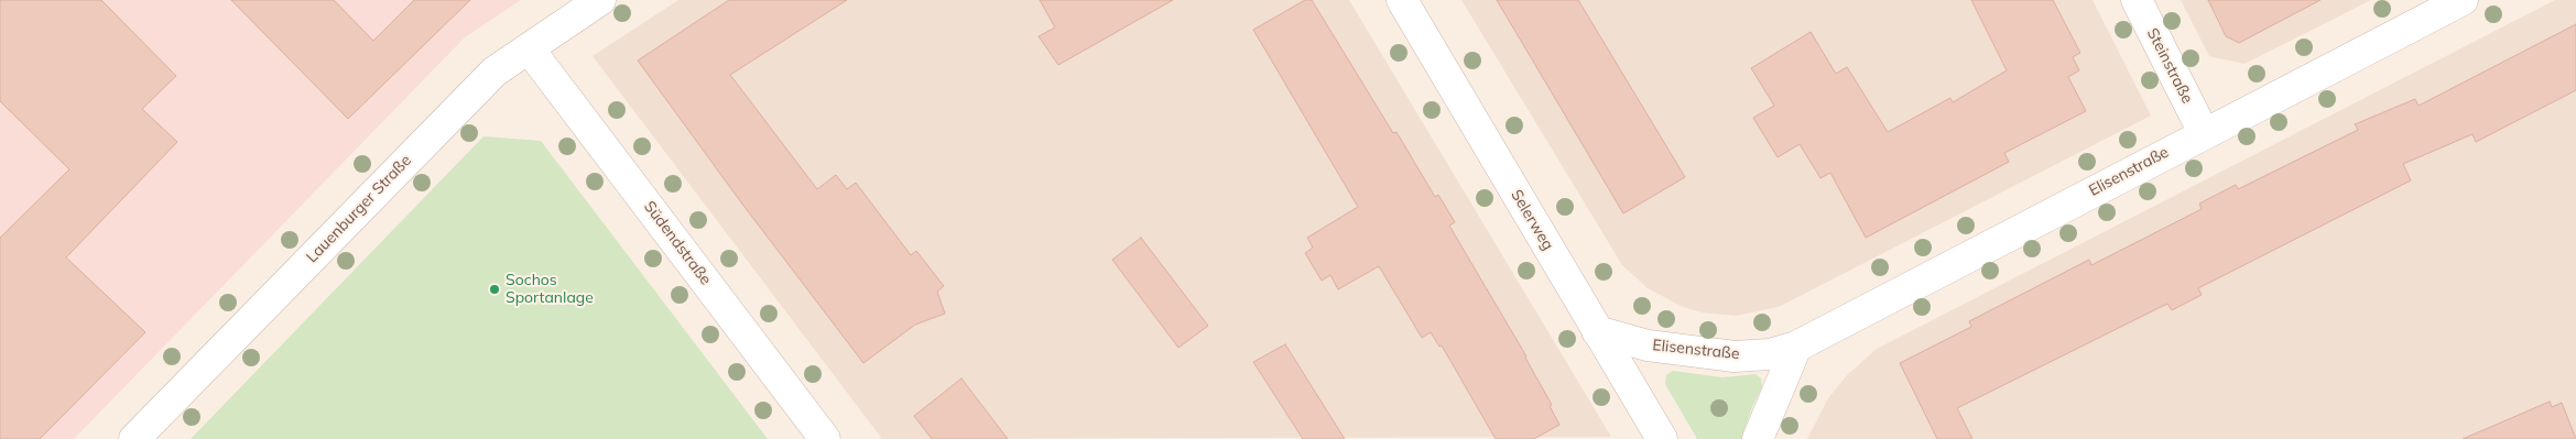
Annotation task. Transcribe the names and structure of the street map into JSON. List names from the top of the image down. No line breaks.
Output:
{"streets":{"street":["Steinstraße","Elisenstraße","Lauenburger Straße","Selerweg","Südendstraße"]},"crossings":[["Steinstraße","Elisenstraße"],["Elisenstraße","Selerweg"],["Lauenburger Straße","Südendstraße"]],"places":["Sochos Sportanlage"]}
